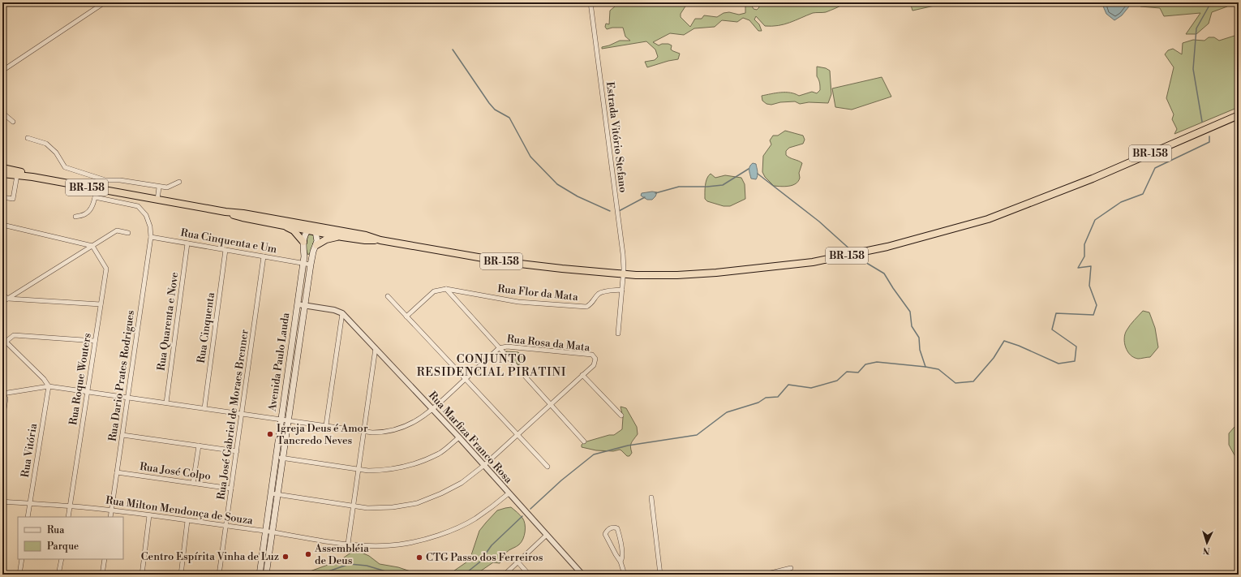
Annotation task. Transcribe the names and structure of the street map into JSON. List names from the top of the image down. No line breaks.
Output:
{"streets":{"highway":["BR-158"],"main road":["Avenida Paulo Lauda"],"street":["Estrada Vitório Stefano","Rua Cinquenta e Um","Rua Flor da Mata","Rua Quarenta e Nove","Rua Cinquenta","Rua Rosa da Mata","Rua Dario Prates Rodrigues","Rua Roque Wouters","Rua José Gabriel de Moraes Brenner","Rua Marfiza Franco Rosa","Rua Vitória","Rua José Colpo","Rua Milton Mendonça de Souza"]},"crossings":[["Estrada Vitório Stefano","BR-158"],["Estrada Vitório Stefano","Rua Flor da Mata"],["BR-158","Avenida Paulo Lauda"],["Rua Cinquenta e Um","Rua Quarenta e Nove"],["Rua Cinquenta e Um","Rua Cinquenta"],["Rua Cinquenta e Um","Avenida Paulo Lauda"],["Rua Cinquenta e Um","Rua Dario Prates Rodrigues"],["Rua Cinquenta e Um","Rua José Gabriel de Moraes Brenner"],["Avenida Paulo Lauda","Rua Milton Mendonça de Souza"],["Rua Dario Prates Rodrigues","Rua José Colpo"],["Rua Dario Prates Rodrigues","Rua Milton Mendonça de Souza"],["Rua Roque Wouters","Rua Milton Mendonça de Souza"],["Rua José Gabriel de Moraes Brenner","Rua José Colpo"],["Rua José Gabriel de Moraes Brenner","Rua Milton Mendonça de Souza"],["Rua Vitória","Rua Milton Mendonça de Souza"]],"districts":["CONJUNTO RESIDENCIAL PIRATINI"],"places":["Igreja Deus é Amor Tancredo Neves","Assembléia de Deus","Centro Espírita Vinha de Luz","CTG Passo dos Ferreiros"],"legend":["Rua","Parque"],"north":"bottom"}
